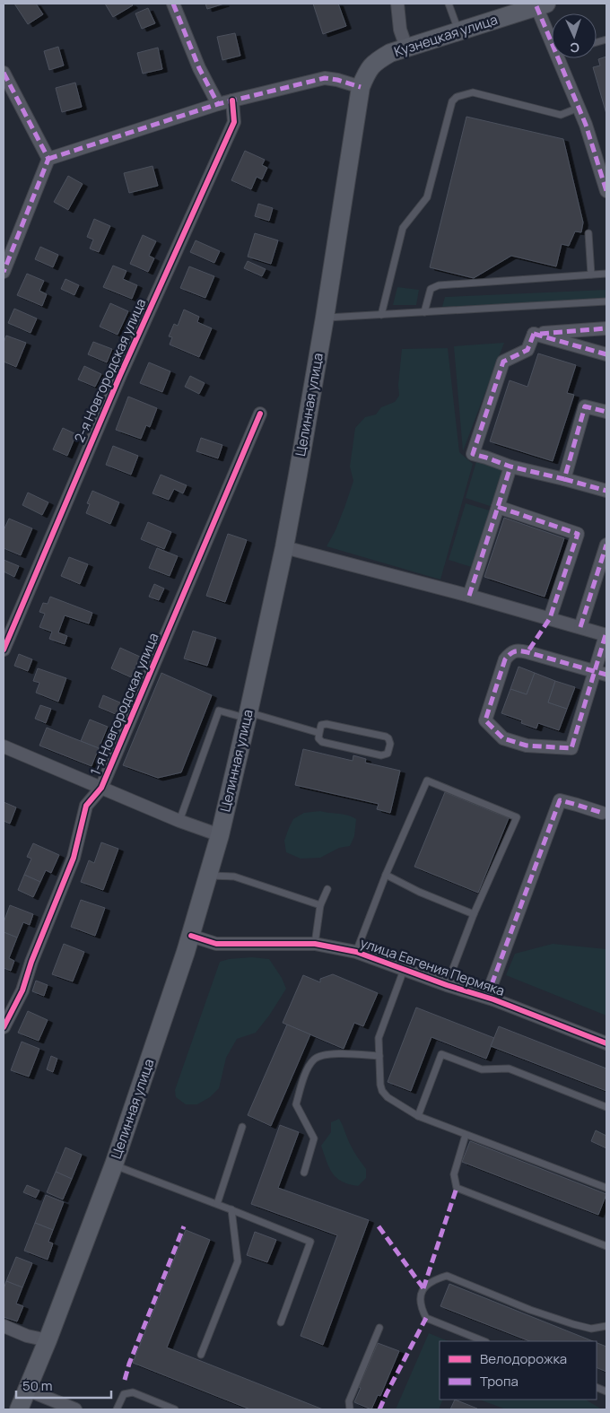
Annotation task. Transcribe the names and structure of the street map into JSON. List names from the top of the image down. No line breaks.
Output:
{"streets":{"main road":["Кузнецкая улица","Целинная улица"],"street":["2-я Новгородская улица","1-я Новгородская улица","улица Евгения Пермяка"]},"crossings":[["Кузнецкая улица","Целинная улица"],["Целинная улица","улица Евгения Пермяка"]],"legend":["Велодорожка","Тропа"],"scale_bar":"50 m","north":"bottom"}
